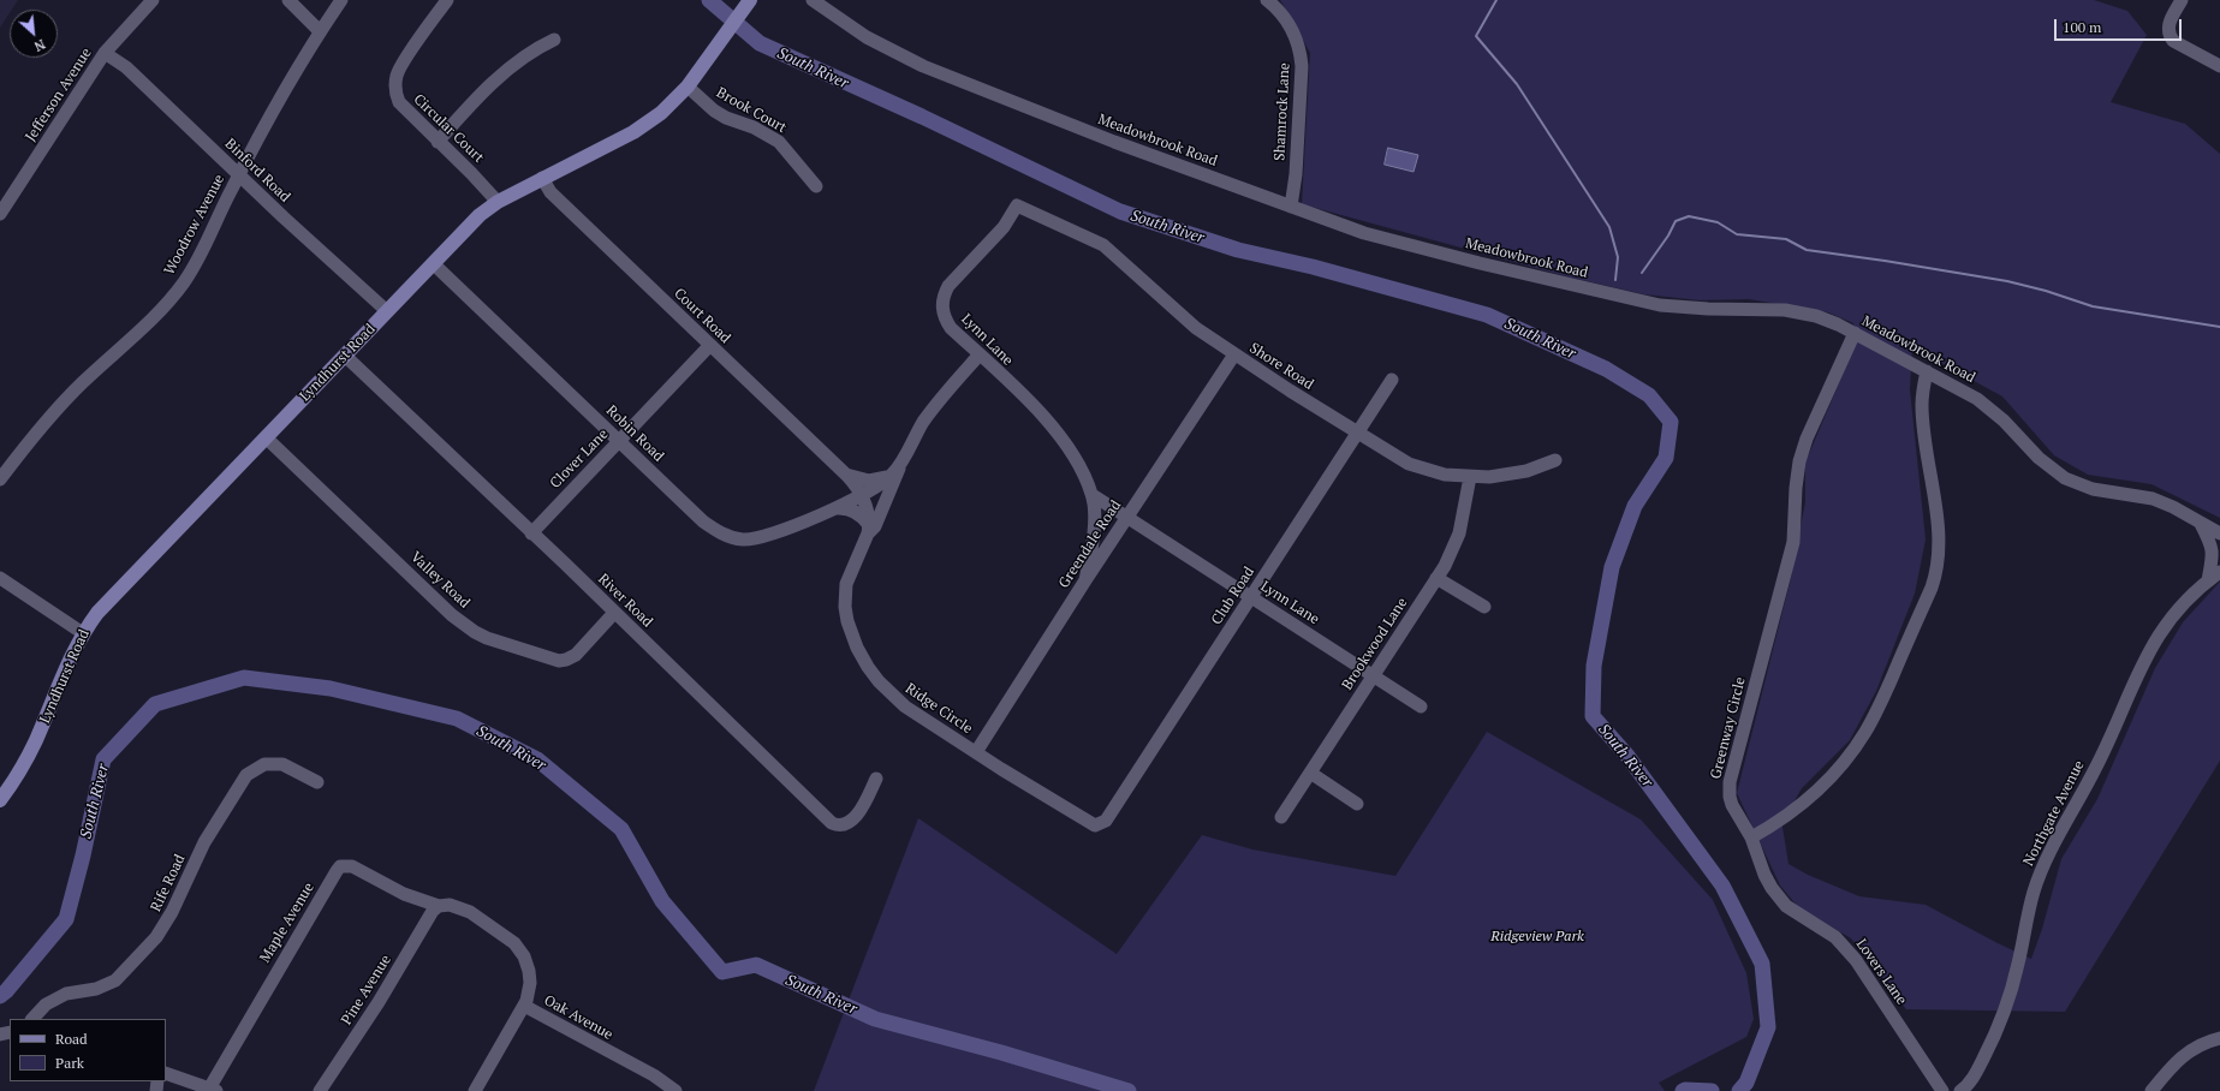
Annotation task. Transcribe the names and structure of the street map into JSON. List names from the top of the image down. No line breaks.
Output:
{"streets":{"main road":["Lyndhurst Road"],"street":["Jefferson Avenue","Brook Court","Shamrock Lane","Circular Court","Meadowbrook Road","Binford Road","Woodrow Avenue","Court Road","Lynn Lane","Shore Road","Robin Road","Clover Lane","Greendale Road","Valley Road","Club Road","River Road","Brookwood Lane","Ridge Circle","Greenway Circle","Northgate Avenue","Rife Road","Maple Avenue","Lovers Lane","Pine Avenue","Oak Avenue"]},"crossings":[["Jefferson Avenue","Binford Road"],["Brook Court","Lyndhurst Road"],["Shamrock Lane","Meadowbrook Road"],["Circular Court","Lyndhurst Road"],["Meadowbrook Road","Greenway Circle"],["Binford Road","Woodrow Avenue"],["Binford Road","Lyndhurst Road"],["Court Road","Lyndhurst Road"],["Court Road","Robin Road"],["Court Road","Clover Lane"],["Court Road","Ridge Circle"],["Lynn Lane","Shore Road"],["Lynn Lane","Greendale Road"],["Lynn Lane","Club Road"],["Lynn Lane","Brookwood Lane"],["Lynn Lane","Ridge Circle"],["Lyndhurst Road","Robin Road"],["Lyndhurst Road","Valley Road"],["Lyndhurst Road","River Road"],["Shore Road","Greendale Road"],["Shore Road","Club Road"],["Shore Road","Brookwood Lane"],["Robin Road","Clover Lane"],["Robin Road","Ridge Circle"],["Clover Lane","River Road"],["Greendale Road","Ridge Circle"],["Valley Road","River Road"],["Club Road","Ridge Circle"],["Greenway Circle","Lovers Lane"],["Maple Avenue","Pine Avenue"],["Maple Avenue","Oak Avenue"],["Pine Avenue","Oak Avenue"]],"water":["South River"],"parks":["Ridgeview Park"],"legend":["Road","Park"],"scale_bar":"100 m","north":"bottom right"}
